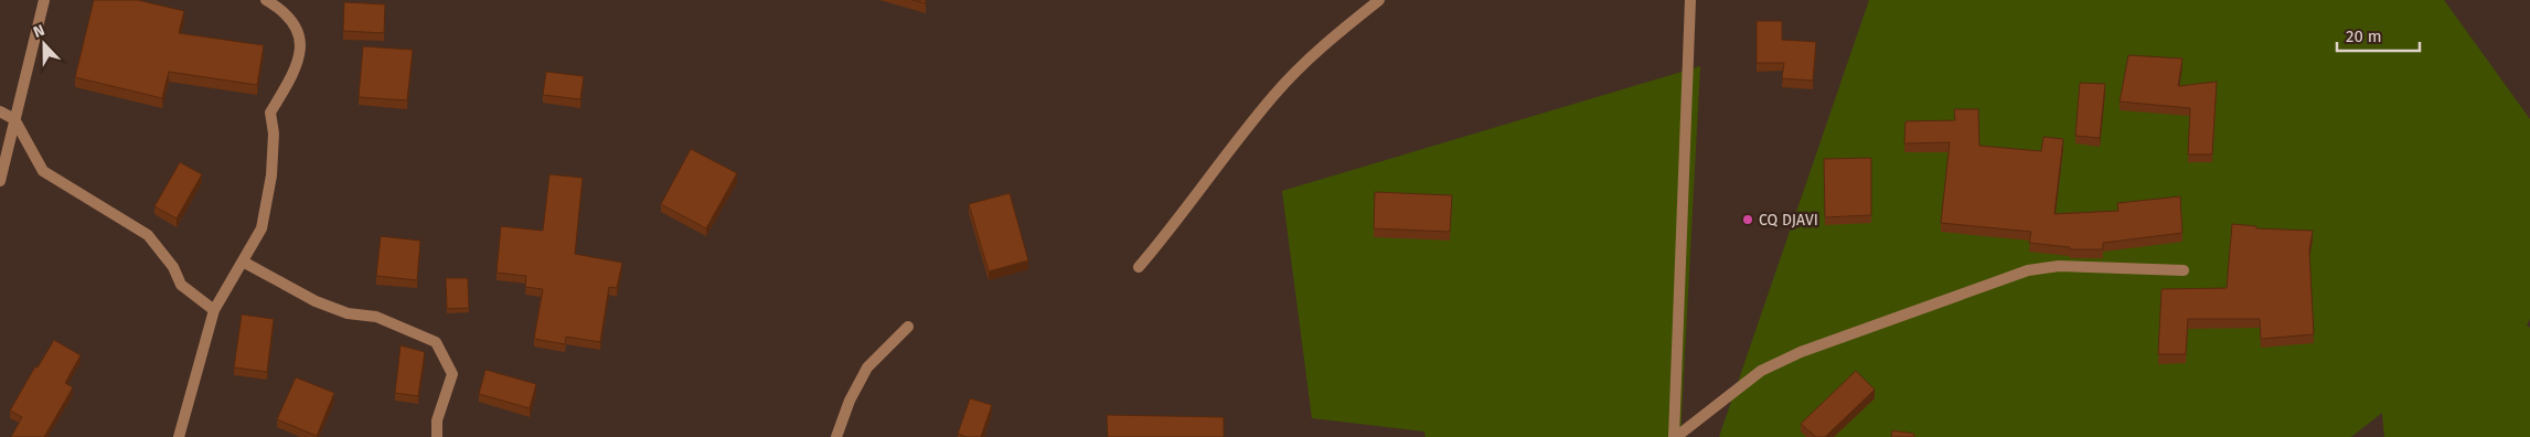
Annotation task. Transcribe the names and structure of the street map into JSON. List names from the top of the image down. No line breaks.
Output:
{"places":["CQ DJAVI"],"scale_bar":"20 m","north":"top"}
